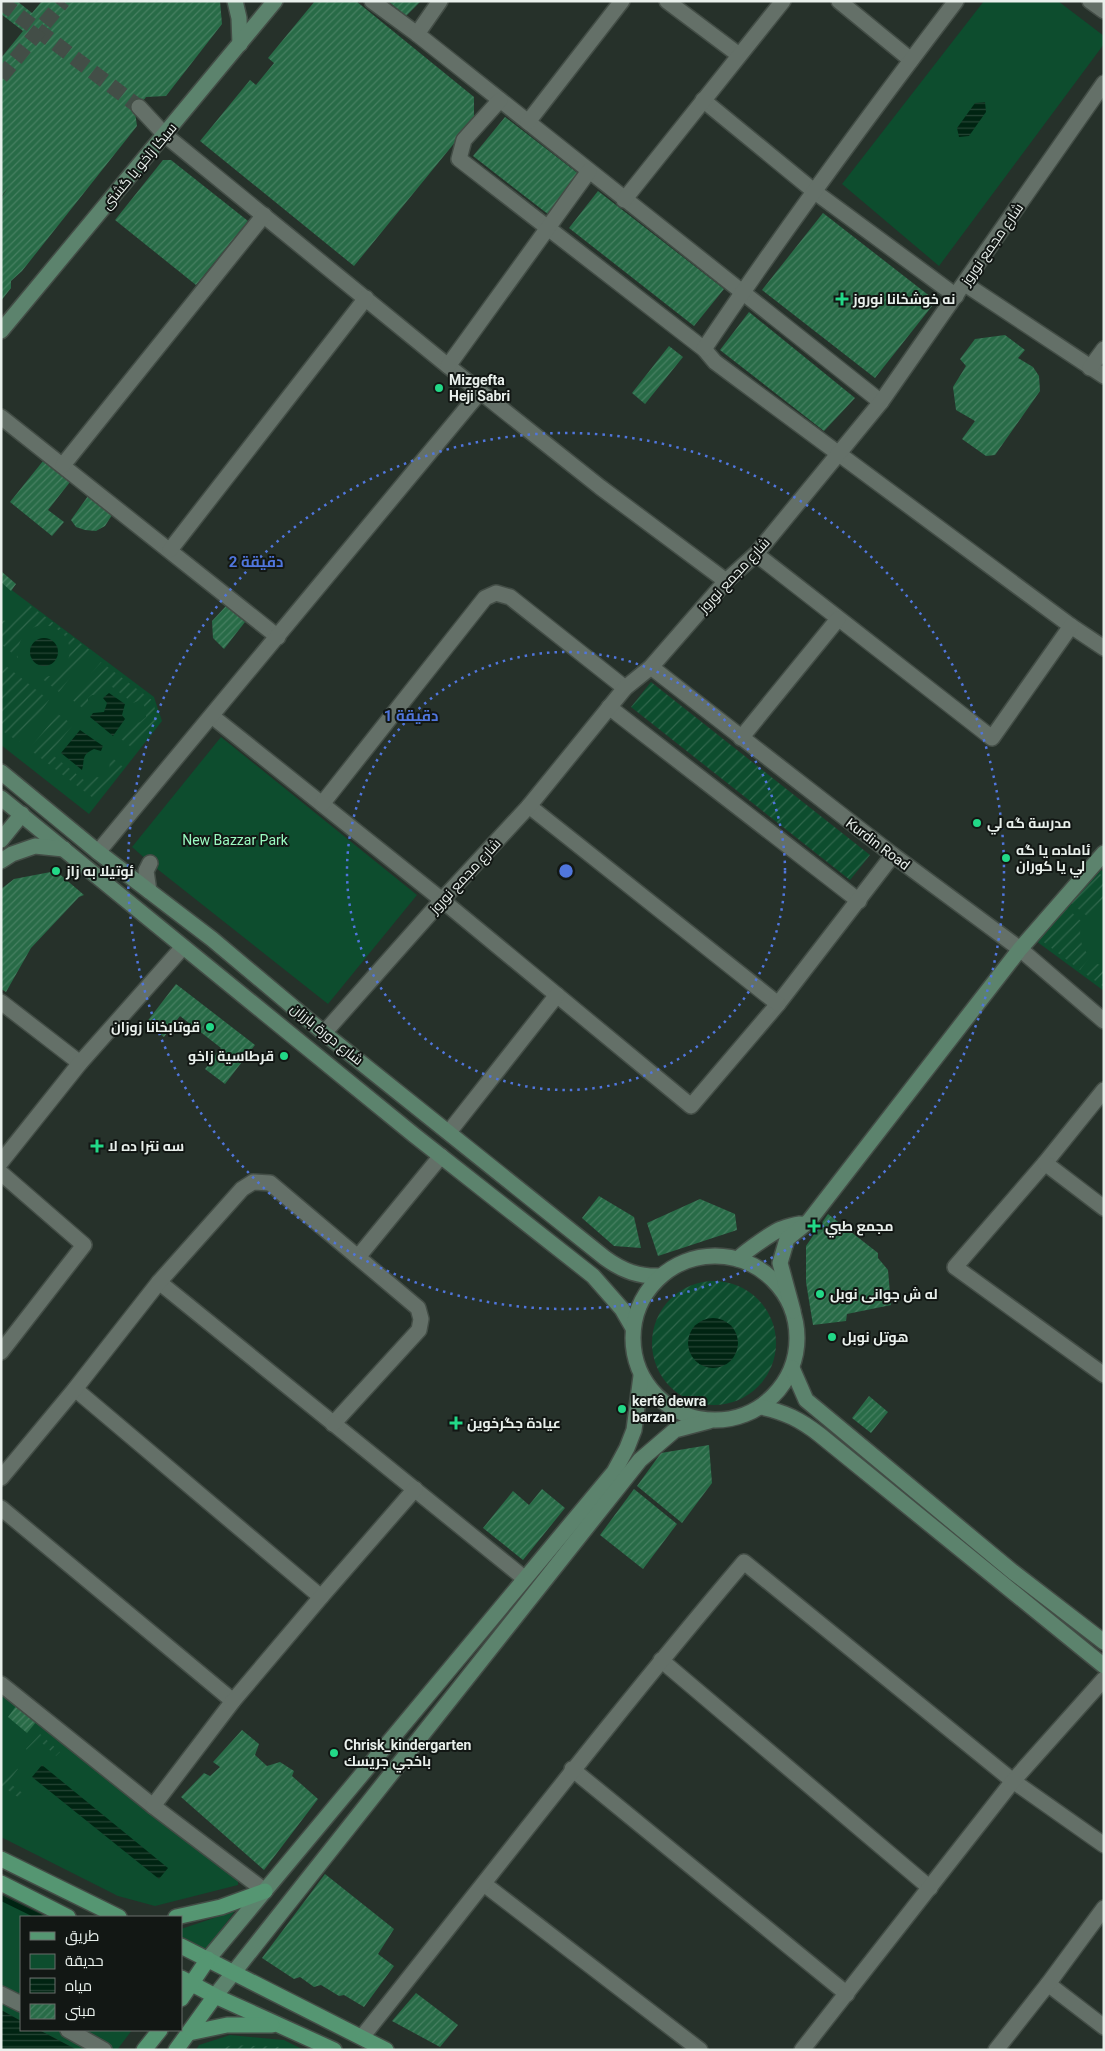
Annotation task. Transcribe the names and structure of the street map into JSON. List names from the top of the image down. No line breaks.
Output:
{"streets":{"main road":["سیکا زاخو یا گشتى","شارع دورة بارزان"],"street":["شارع مجمع نوروز","Kurdin Road"]},"crossings":[["شارع مجمع نوروز","Kurdin Road"],["شارع مجمع نوروز","شارع دورة بارزان"]],"parks":["New Bazzar Park"],"places":{"health":["نه خوشخانا نوروز","سه نترا ده لا","مجمع طبي","عيادة جگرخوين"],"other":["Mizgefta Heji Sabri","مدرسة گه لي","ئاماده يا گه لي يا كوران","ئوتيلا به زاز","قوتابخانا زوزان","قرطاسية زاخو","له ش جوانى نوبل","هوتل نوبل","kertê dewra barzan","Chrisk_kindergarten باخجي جريسك"]},"legend":["طريق","حديقة","مياه","مبنى"],"rings":["2 دقيقة","1 دقيقة"]}
